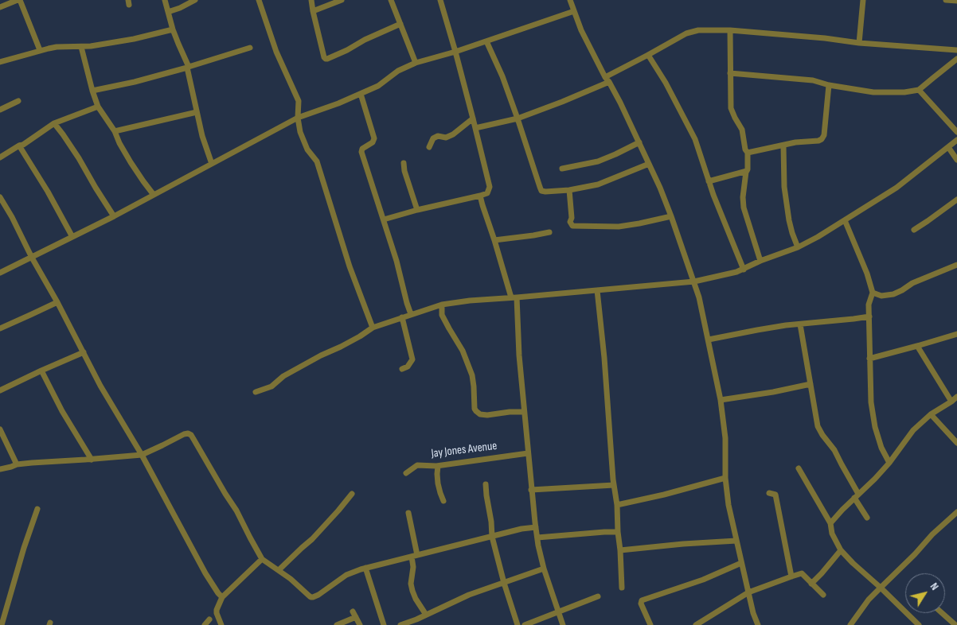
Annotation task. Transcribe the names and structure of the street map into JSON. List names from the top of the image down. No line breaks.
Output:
{"streets":{"street":["Jay Jones Avenue"]},"north":"top right"}
